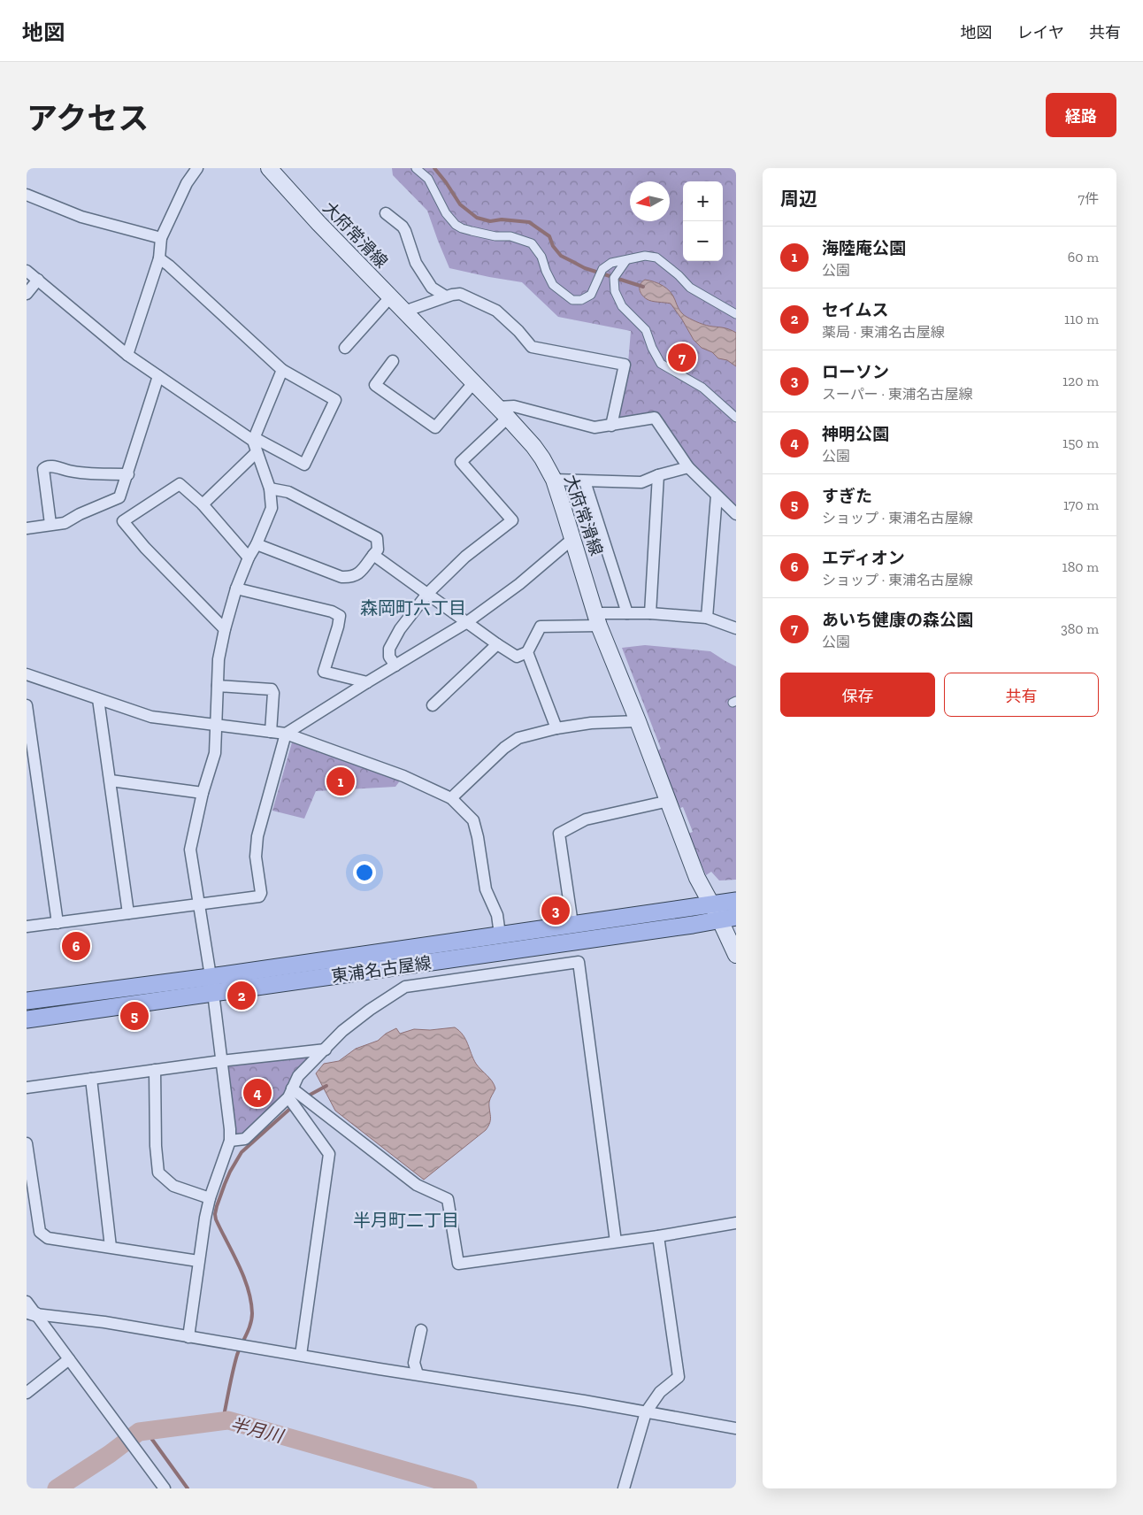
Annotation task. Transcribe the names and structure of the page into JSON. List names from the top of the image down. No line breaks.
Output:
{"streets":{"main road":["大府常滑線","東浦名古屋線"]},"crossings":[["大府常滑線","東浦名古屋線"]],"districts":["森岡町六丁目","半月町二丁目"],"water":["半月川"],"north":"left","page":{"header":"地図","nav":["地図","レイヤ","共有"],"title":"アクセス","buttons":["経路",["保存","共有"]],"heading":["周辺","7件"],"map_buttons":["+","−"],"list":[{"mark":"1","name":"海陸庵公園","note":"公園","value":"60 m"},{"mark":"2","name":"セイムス","note":"薬局 · 東浦名古屋線","value":"110 m"},{"mark":"3","name":"ローソン","note":"スーパー · 東浦名古屋線","value":"120 m"},{"mark":"4","name":"神明公園","note":"公園","value":"150 m"},{"mark":"5","name":"すぎた","note":"ショップ · 東浦名古屋線","value":"170 m"},{"mark":"6","name":"エディオン","note":"ショップ · 東浦名古屋線","value":"180 m"},{"mark":"7","name":"あいち健康の森公園","note":"公園","value":"380 m"}],"pins":["7","1","3","6","2","5","4"]}}
